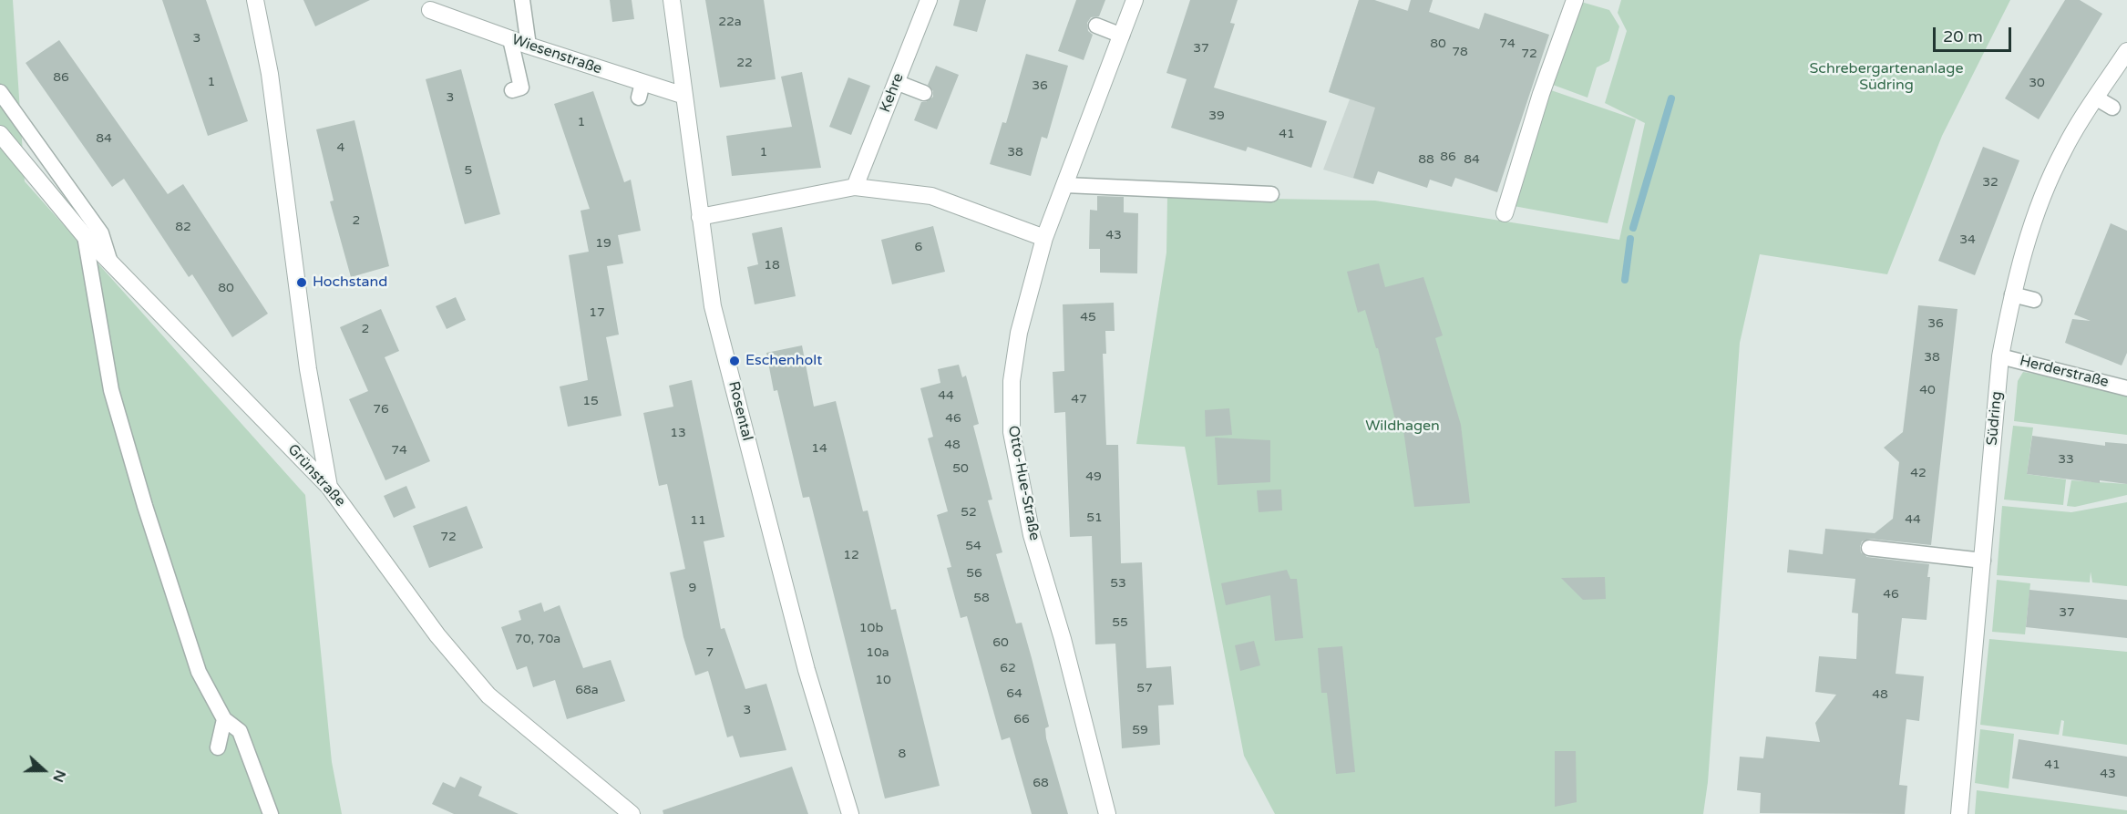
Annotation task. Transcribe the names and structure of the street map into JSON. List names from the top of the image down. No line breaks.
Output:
{"streets":{"street":["Wiesenstraße","Kehre","Rosental","Südring","Grünstraße","Otto-Hue-Straße"],"lane":["Herderstraße"]},"crossings":[["Wiesenstraße","Rosental"],["Herderstraße","Südring"]],"parks":["Schrebergartenanlage Südring","Wildhagen"],"places":["Hochstand","Eschenholt"],"house_numbers":["22a","3","80","74","37","78","72","22","86","1","30","36","3","39","1","41","84","4","1","38","86","88","84","5","32","2","82","43","34","19","6","18","80","17","45","36","2","38","40","44","47","15","76","46","13","48","14","74","33","50","42","49","52","51","44","11","72","54","12","56","53","9","46","58","37","55","10b","70, 70a","60","7","10a","62","10","57","68a","64","48","3","66","59","8","41","43","68"],"scale_bar":"20 m","north":"right"}
